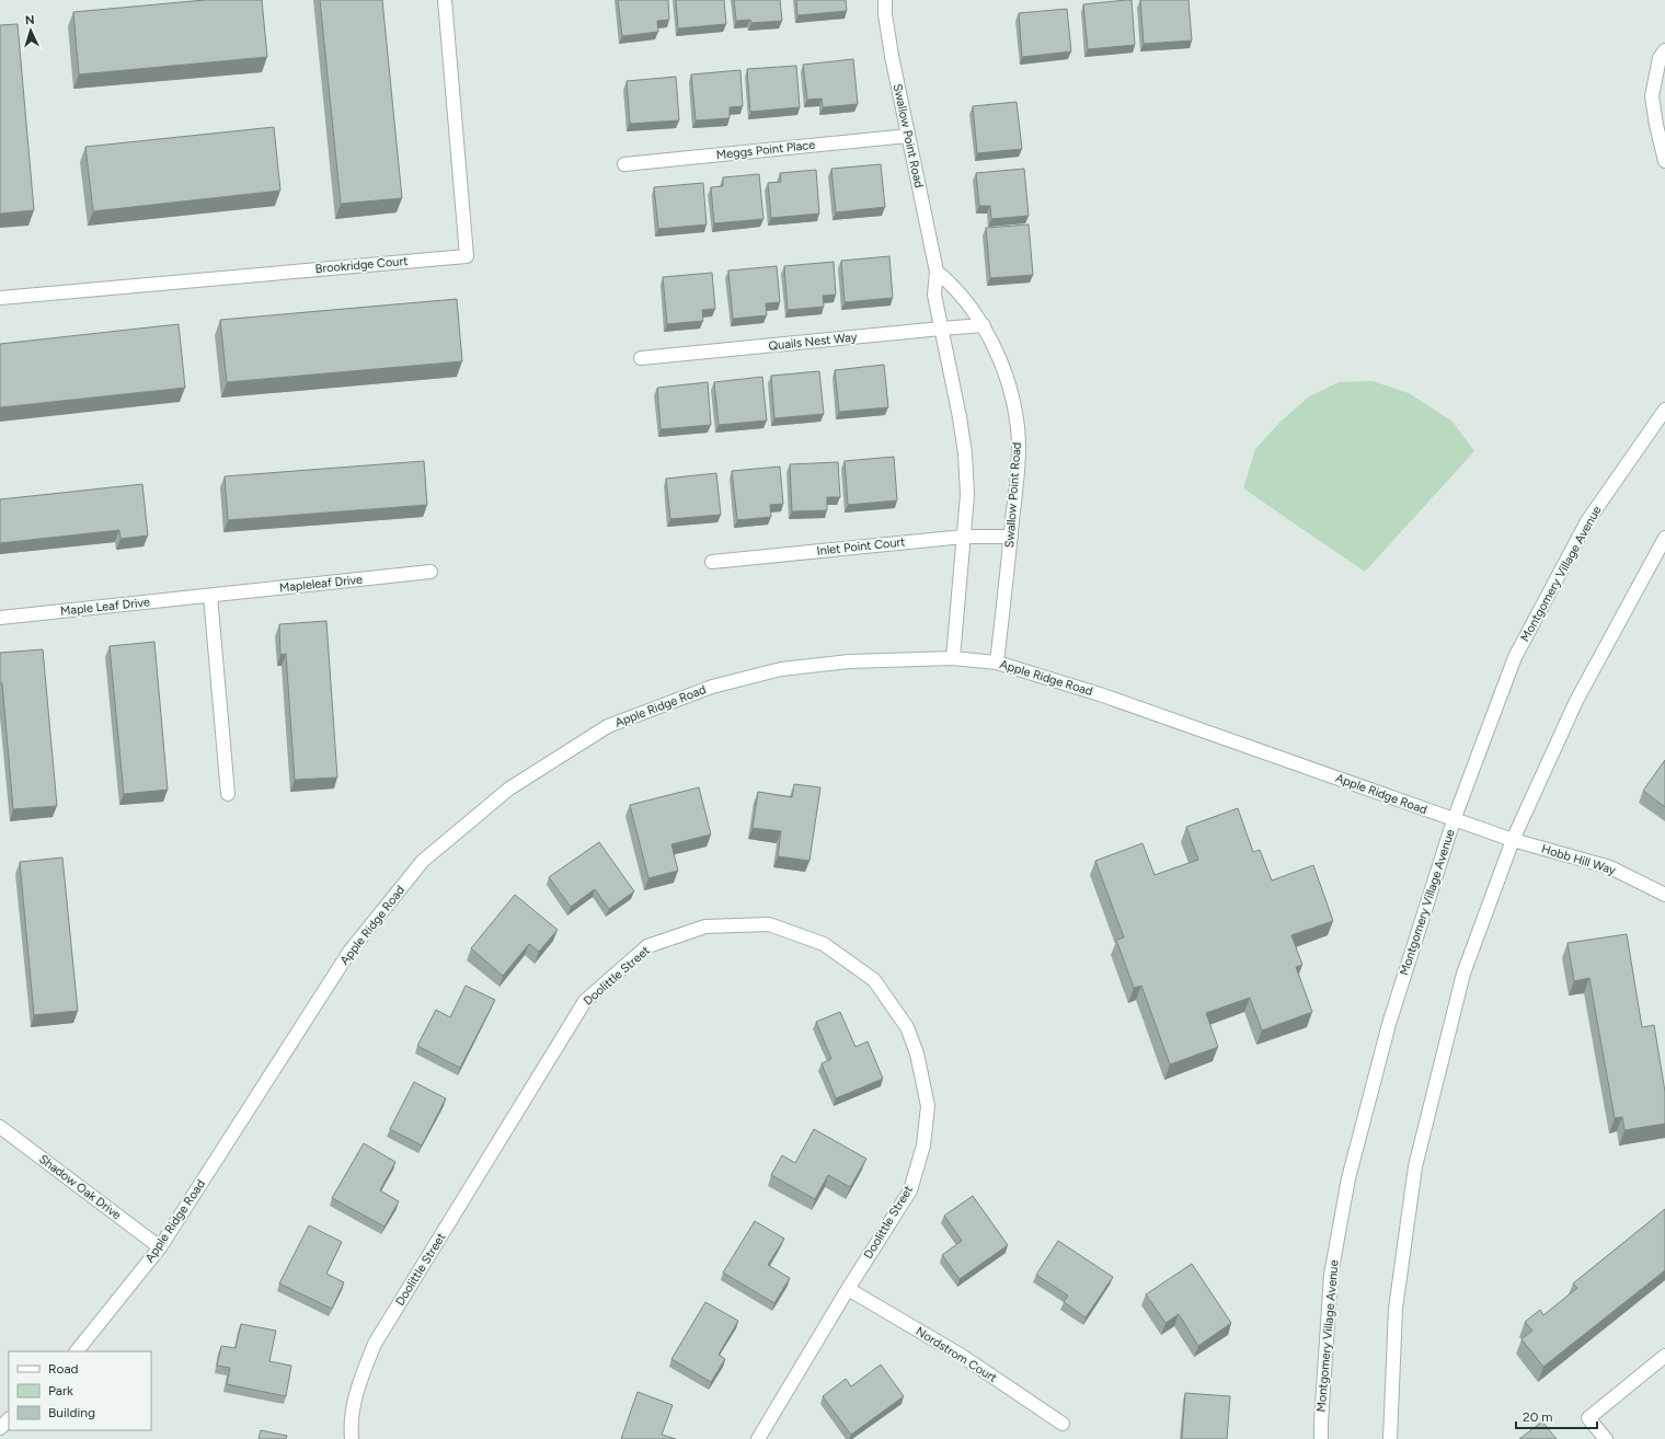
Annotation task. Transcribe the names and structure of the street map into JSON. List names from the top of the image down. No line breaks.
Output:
{"streets":{"street":["Swallow Point Road","Meggs Point Place","Brookridge Court","Quails Nest Way","Inlet Point Court","Montgomery Village Avenue","Mapleleaf Drive","Maple Leaf Drive","Apple Ridge Road","Hobb Hill Way","Doolittle Street","Shadow Oak Drive","Nordstrom Court"]},"crossings":[["Swallow Point Road","Meggs Point Place"],["Swallow Point Road","Quails Nest Way"],["Swallow Point Road","Inlet Point Court"],["Swallow Point Road","Apple Ridge Road"],["Montgomery Village Avenue","Apple Ridge Road"],["Mapleleaf Drive","Maple Leaf Drive"],["Apple Ridge Road","Hobb Hill Way"],["Apple Ridge Road","Shadow Oak Drive"],["Doolittle Street","Nordstrom Court"]],"legend":["Road","Park","Building"],"scale_bar":"20 m","north":"top"}
